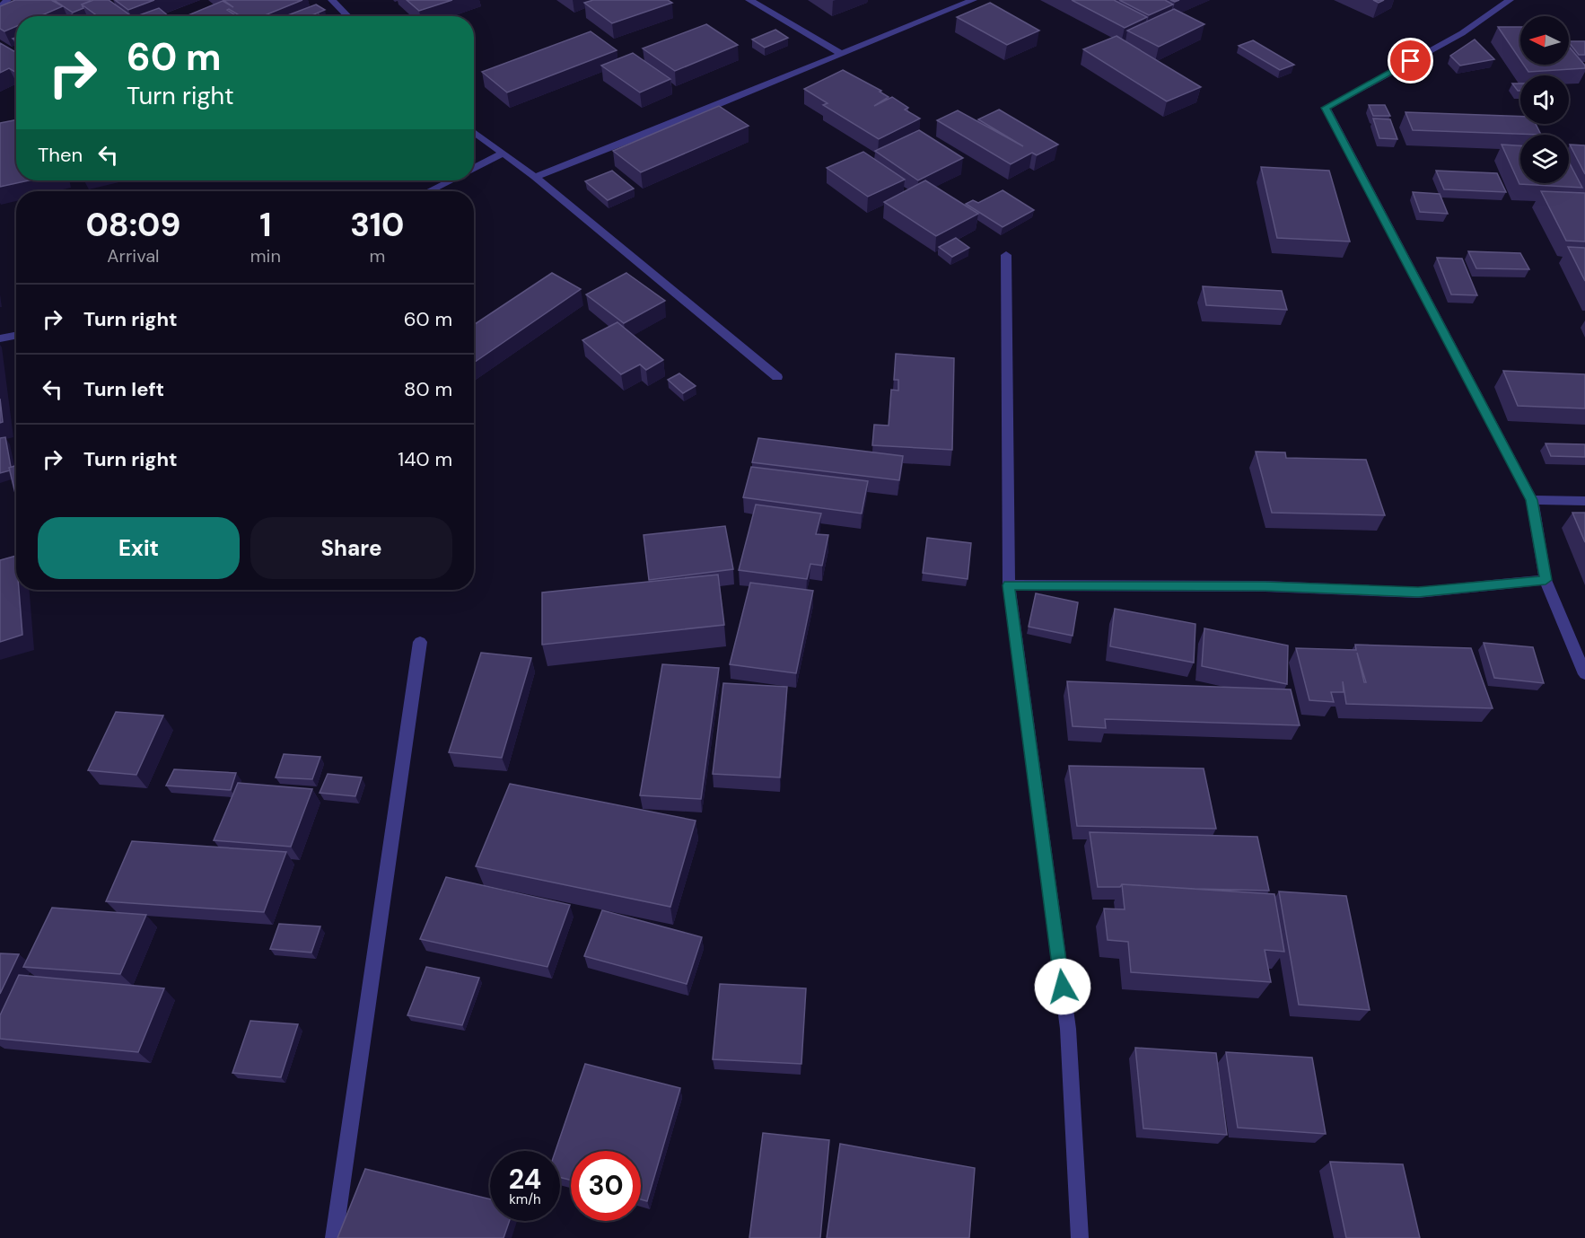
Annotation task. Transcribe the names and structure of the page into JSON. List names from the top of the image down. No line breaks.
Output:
{"north":"left","page":{"turn":["60 m","Turn right"],"then":"Then","eta":["08:09","Arrival","1","min","310","m"],"list":[{"name":"Turn right","value":"60 m"},{"name":"Turn left","value":"80 m"},{"name":"Turn right","value":"140 m"}],"buttons":["Exit","Share"],"speed":"24 km/h","limit":"30"}}
